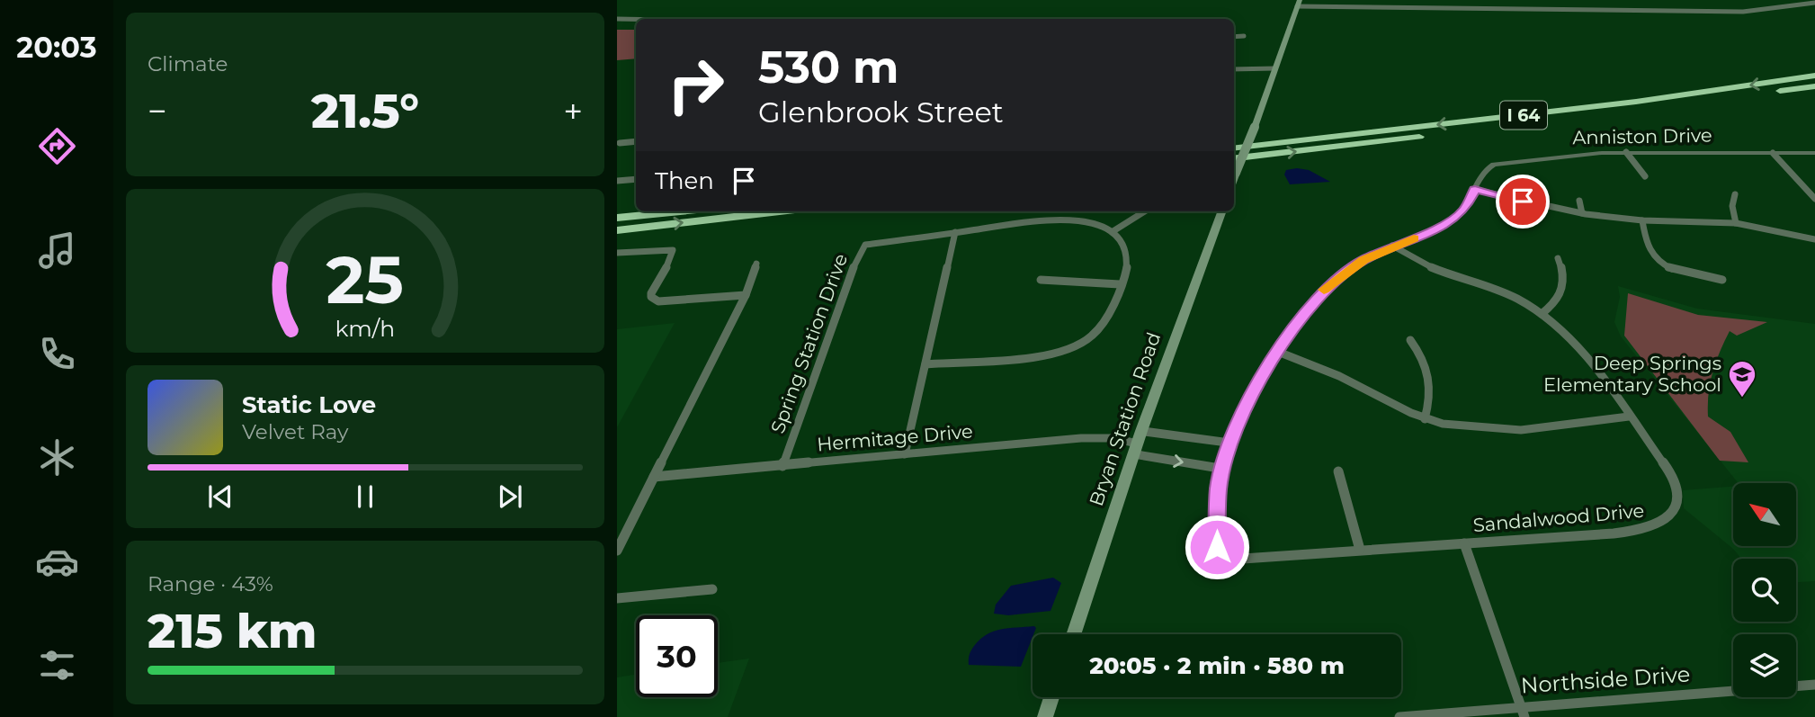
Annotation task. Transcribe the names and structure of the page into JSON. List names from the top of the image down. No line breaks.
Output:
{"streets":{"highway":["I 64"],"main road":["Bryan Station Road"],"street":["Anniston Drive","Spring Station Drive","Hermitage Drive","Sandalwood Drive","Northside Drive"]},"crossings":[["Anniston Drive","Sandalwood Drive"],["Spring Station Drive","Hermitage Drive"],["Bryan Station Road","Hermitage Drive"]],"places":{"school or university":["Deep Springs Elementary School"]},"north":"top left","page":{"tabs":"20:03","tile":["Climate",["Range · 43%","215 km"]],"turn":["530 m","Glenbrook Street"],"heat":["−","21.5°","+"],"then":"Then","song":["Static Love","Velvet Ray"],"limit":"30","trip":"20:05 · 2 min · 580 m","gauge":["25","km/h"]}}
